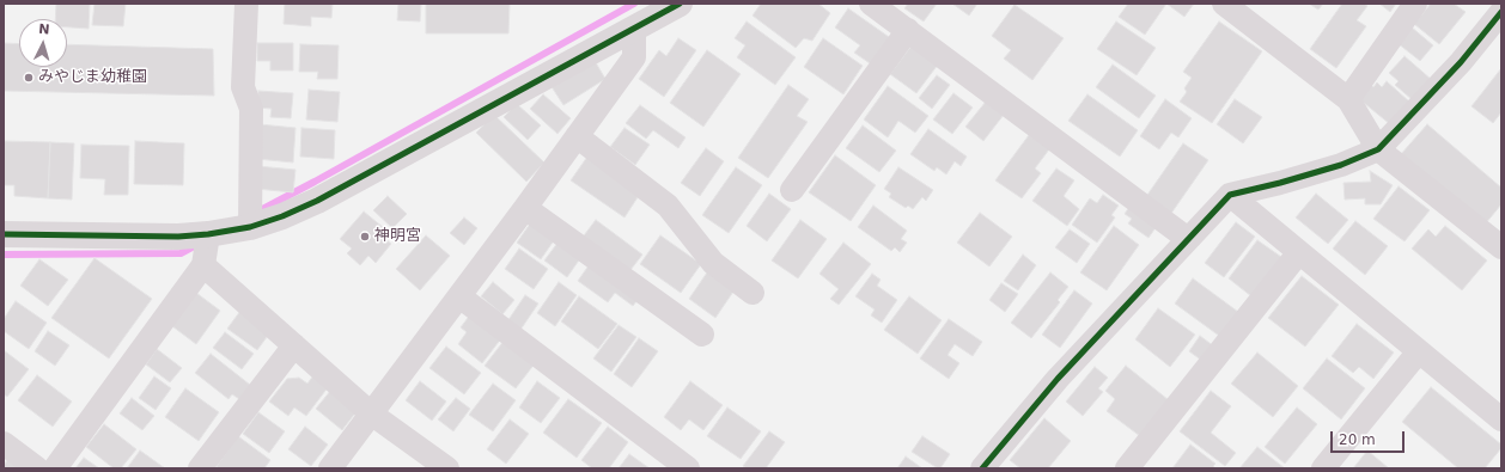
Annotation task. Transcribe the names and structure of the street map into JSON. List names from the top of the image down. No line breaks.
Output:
{"places":["みやじま幼稚園","神明宮"],"scale_bar":"20 m","north":"top"}
